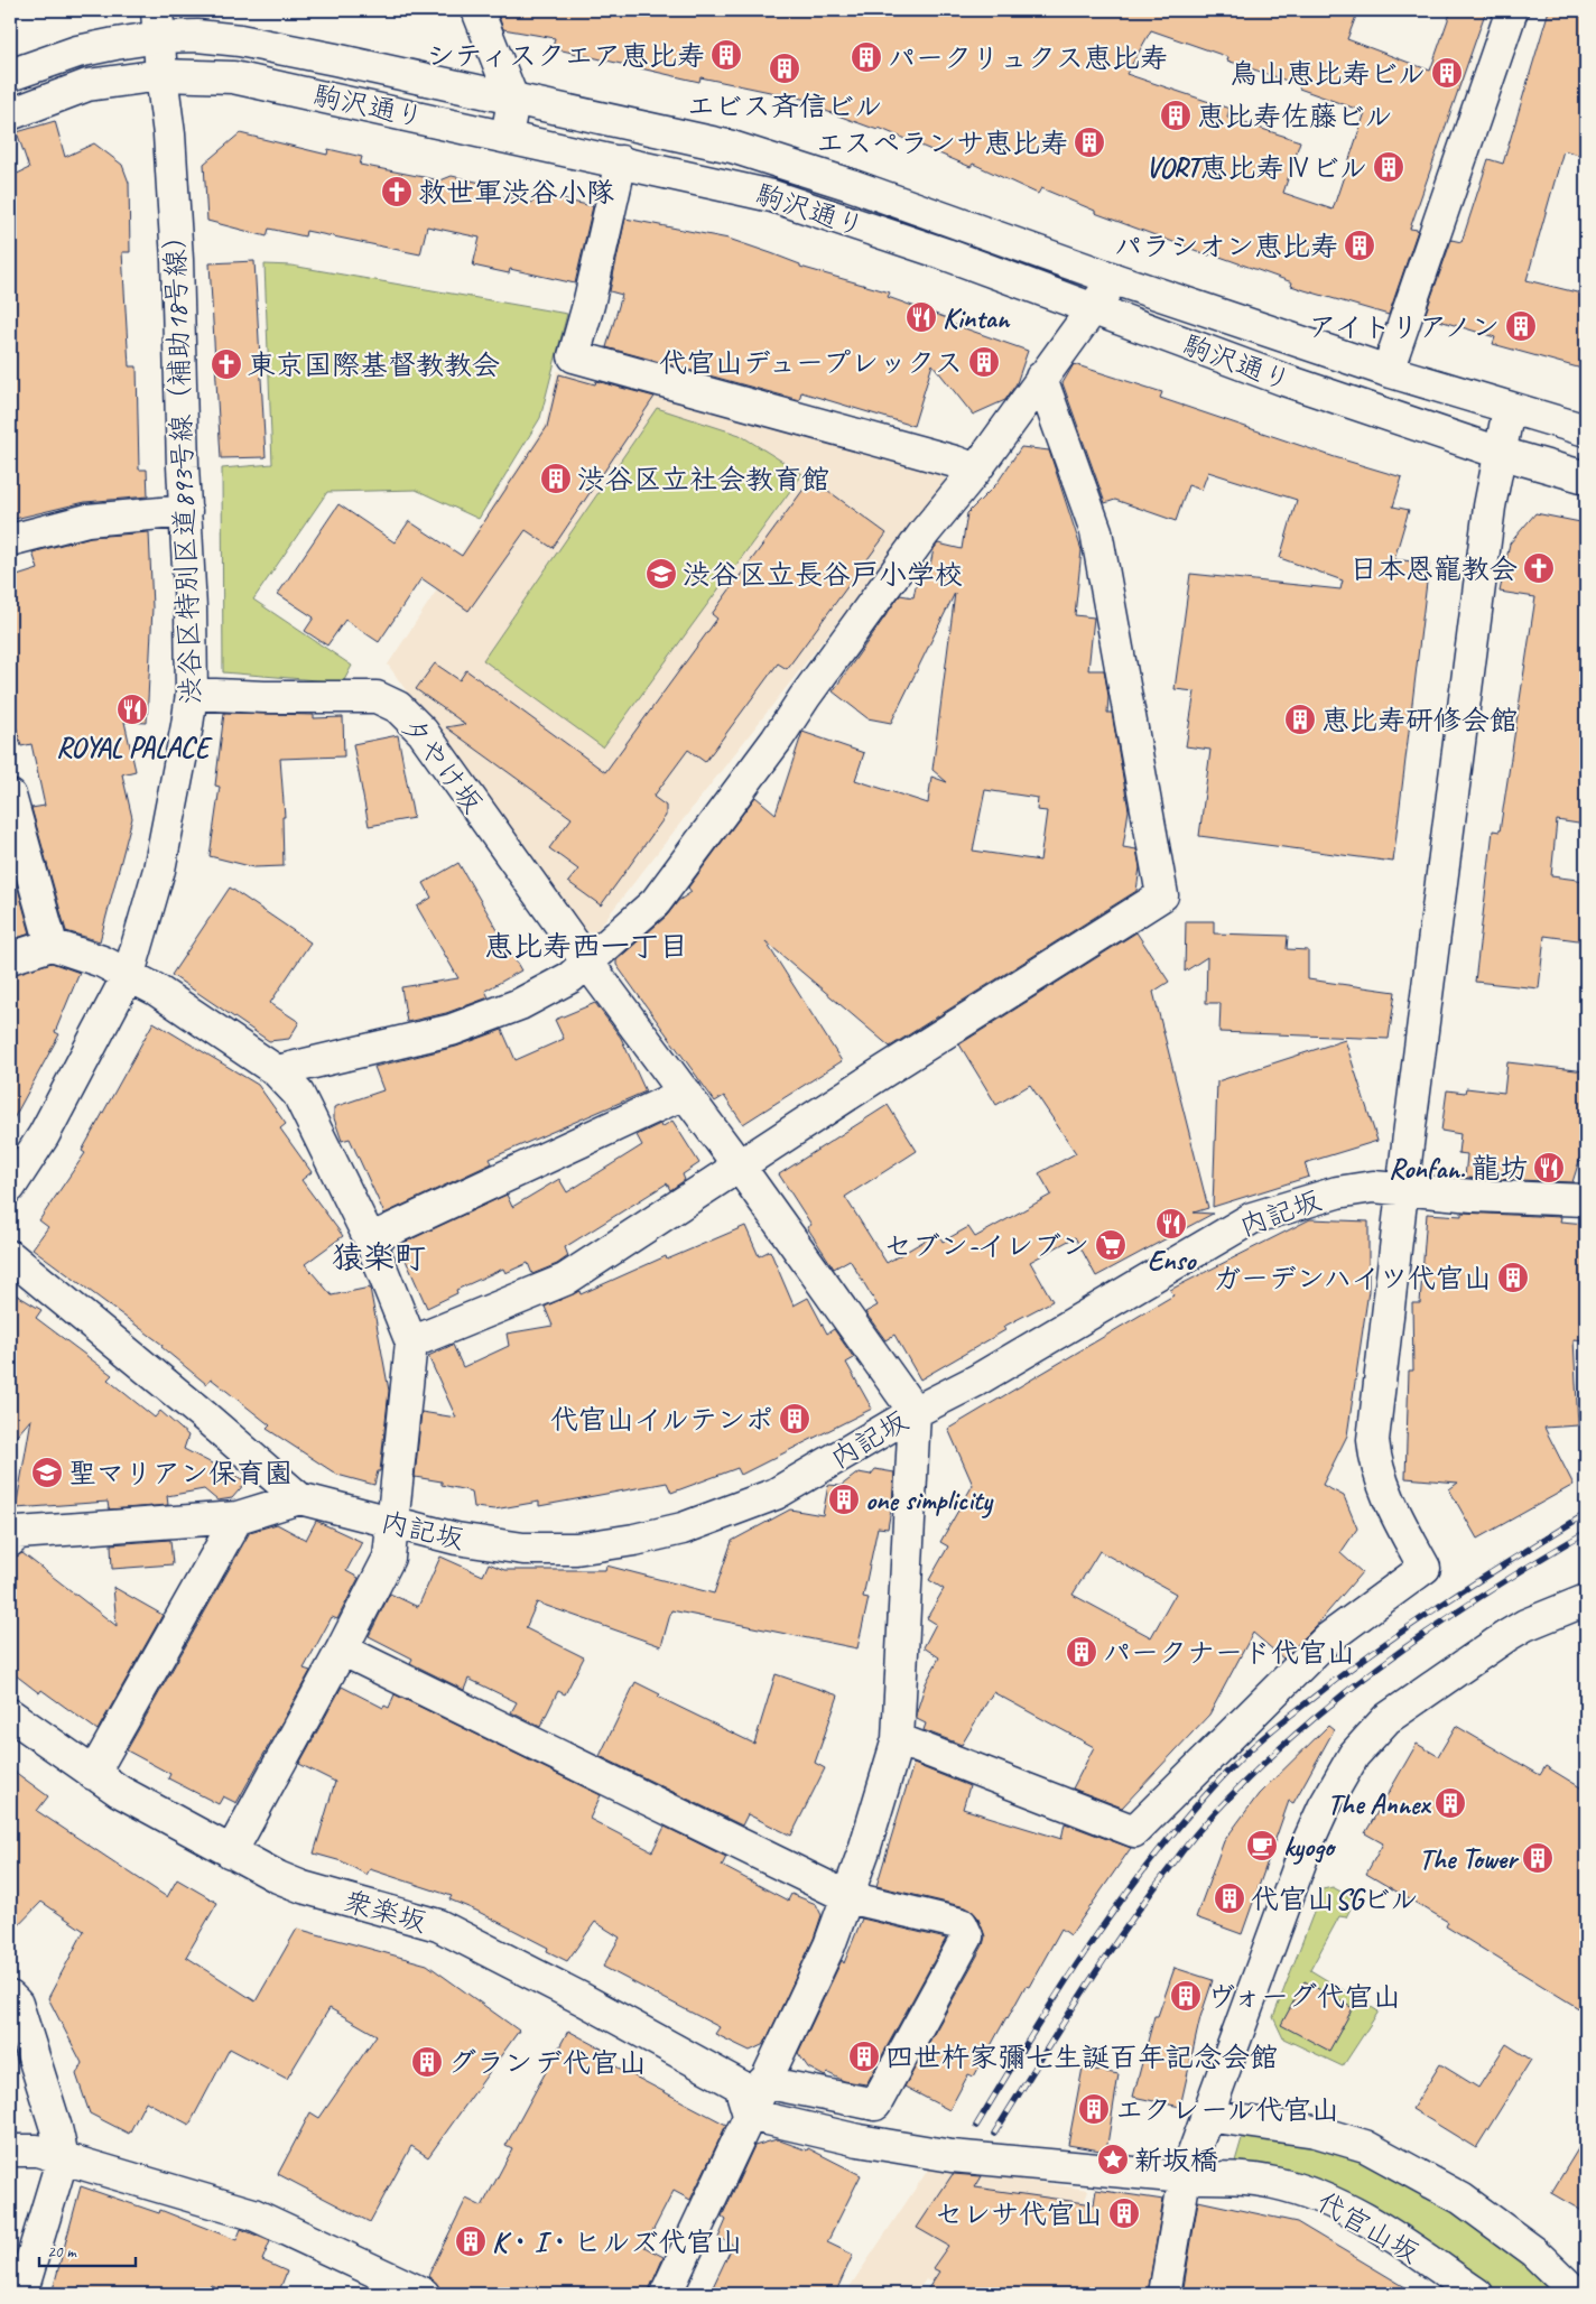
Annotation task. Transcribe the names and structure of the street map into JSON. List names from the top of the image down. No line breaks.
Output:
{"streets":{"street":["駒沢通り","渋谷区特別区道893号線（補助18号線）","夕やけ坂","内記坂","衆楽坂","代官山坂"]},"crossings":[["駒沢通り","渋谷区特別区道893号線（補助18号線）"],["渋谷区特別区道893号線（補助18号線）","夕やけ坂"],["夕やけ坂","内記坂"],["衆楽坂","代官山坂"]],"districts":["恵比寿西一丁目","猿楽町"],"places":{"building":["シティスクエア恵比寿","パークリュクス恵比寿","エビス斉信ビル","鳥山恵比寿ビル","恵比寿佐藤ビル","エスペランサ恵比寿","VORT恵比寿Ⅳビル","パラシオン恵比寿","アイトリアノン","代官山デュープレックス","渋谷区立社会教育館","恵比寿研修会館","ガーデンハイツ代官山","代官山イルテンポ","one simplicity","パークナード代官山","The Annex","The Tower","代官山SGビル","ヴォーグ代官山","四世杵家彌七生誕百年記念会館","グランデ代官山","エクレール代官山","セレサ代官山","K・I・ヒルズ代官山"],"church":["救世軍渋谷小隊","東京国際基督教教会","日本恩寵教会"],"restaurant":["Kintan","ROYAL PALACE","Ronfan. 龍坊","Enso"],"school or university":["渋谷区立長谷戸小学校","聖マリアン保育園"],"supermarket":["セブン-イレブン"],"cafe":["kyogo"],"place":["新坂橋"]},"scale_bar":"20 m"}
